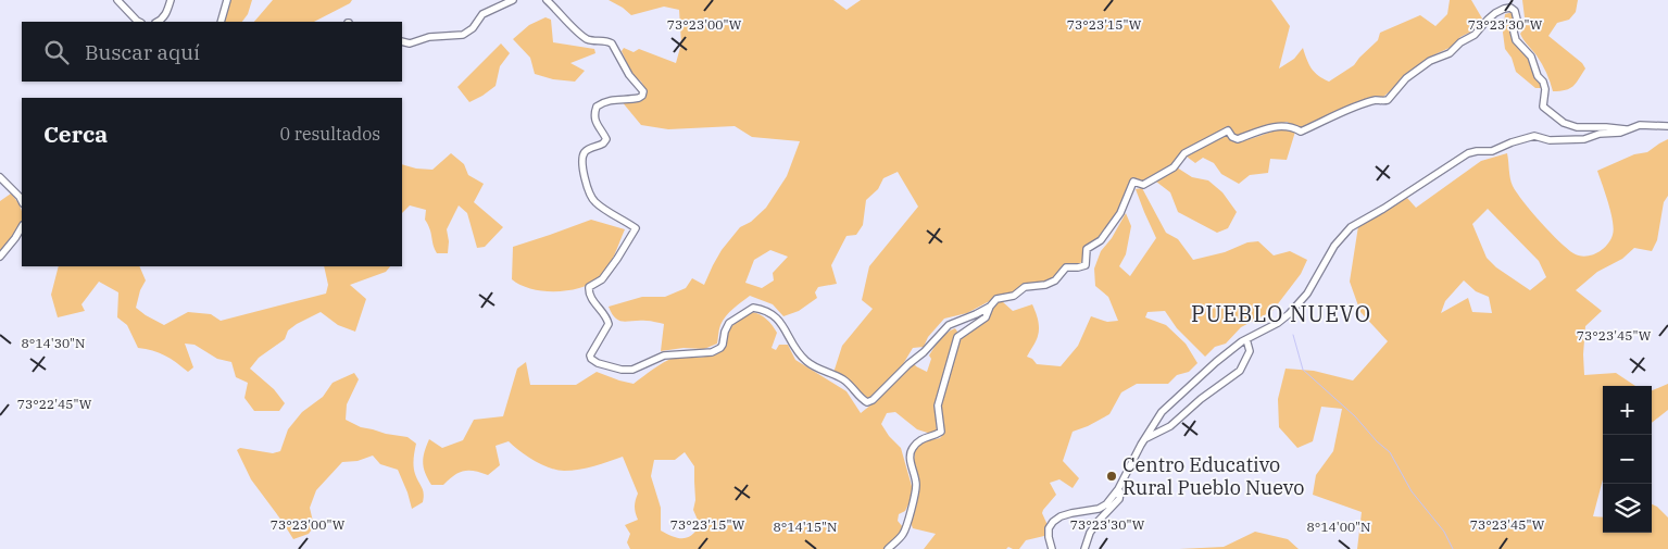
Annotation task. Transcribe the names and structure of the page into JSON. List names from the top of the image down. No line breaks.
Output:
{"districts":["PUEBLO NUEVO"],"places":["Centro Educativo Rural Pueblo Nuevo"],"page":{"search":"Buscar aquí","heading":["Cerca","0 resultados"],"map_buttons":["+","−"]},"coordinates":["73°23'00\"W","73°23'15\"W","73°23'30\"W","73°23'45\"W","8°14'30\"N","73°22'45\"W","8°14'15\"N","8°14'00\"N"]}
